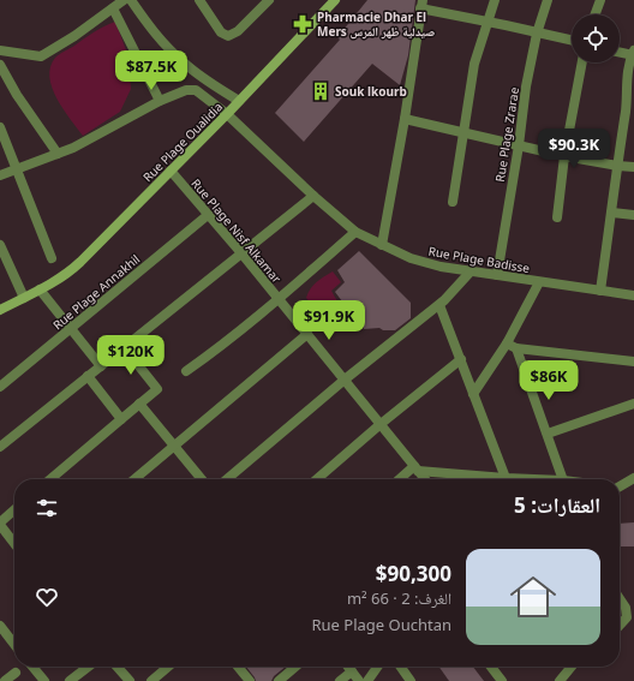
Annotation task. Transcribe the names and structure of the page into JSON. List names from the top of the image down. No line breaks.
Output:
{"streets":{"street":["Rue Plage Zrarae","Rue Plage Oualidia","Rue Plage Nisf Alkamar","Rue Plage Badisse","Rue Plage Annakhil"]},"crossings":[["Rue Plage Zrarae","Rue Plage Badisse"],["Rue Plage Oualidia","Rue Plage Nisf Alkamar"],["Rue Plage Oualidia","Rue Plage Badisse"],["Rue Plage Nisf Alkamar","Rue Plage Annakhil"]],"places":{"pharmacy":["Pharmacie Dhar El Mers صيدلية ظهر المرس"],"building":["Souk lkourb"]},"page":{"price":["$87.5K","$90.3K","$91.9K","$120K","$86K"],"heading":"العقارات: 5","list":[{"name":"$90,300","note":"الغرف: 2 · 66 m² · Rue Plage Ouchtan"}]}}
